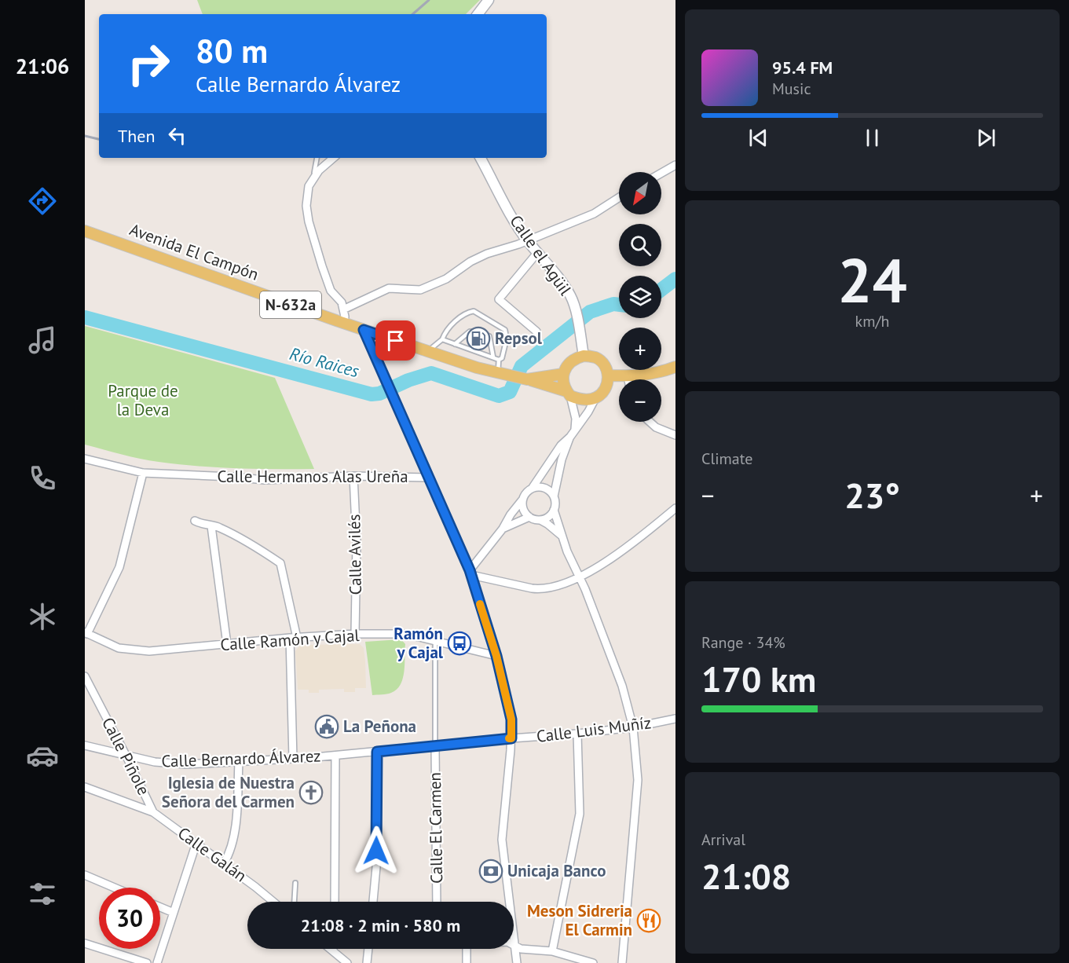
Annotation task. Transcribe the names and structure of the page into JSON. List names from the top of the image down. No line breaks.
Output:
{"streets":{"main road":["Avenida El Campón","N-632a"],"street":["Calle el Agüil","Calle Hermanos Alas Ureña","Calle Avilés","Calle Ramón y Cajal","Calle Luis Muñíz","Calle Piñole","Calle Bernardo Álvarez","Calle El Carmen","Calle Galán"]},"crossings":[["Avenida El Campón","Calle el Agüil"],["Calle Hermanos Alas Ureña","Calle Avilés"],["Calle Avilés","Calle Ramón y Cajal"],["Calle Luis Muñíz","Calle Bernardo Álvarez"],["Calle Piñole","Calle Bernardo Álvarez"],["Calle Piñole","Calle Galán"],["Calle Bernardo Álvarez","Calle El Carmen"]],"water":["Río Raices"],"parks":["Parque de la Deva"],"places":{"fuel station":["Repsol"],"bus stop":["Ramón y Cajal"],"public building":["La Peñona"],"church":["Iglesia de Nuestra Señora del Carmen"],"bank":["Unicaja Banco"],"restaurant":["Meson Sidreria El Carmin"]},"north":"bottom left","page":{"tabs":"21:06","turn":["80 m","Calle Bernardo Álvarez"],"song":["95.4 FM","Music"],"then":"Then","map_buttons":["+","−"],"tile":[["24","km/h"],"Climate",["Range · 34%","170 km"],["Arrival","21:08"]],"heat":["−","23°","+"],"limit":"30","trip":"21:08 · 2 min · 580 m"}}
